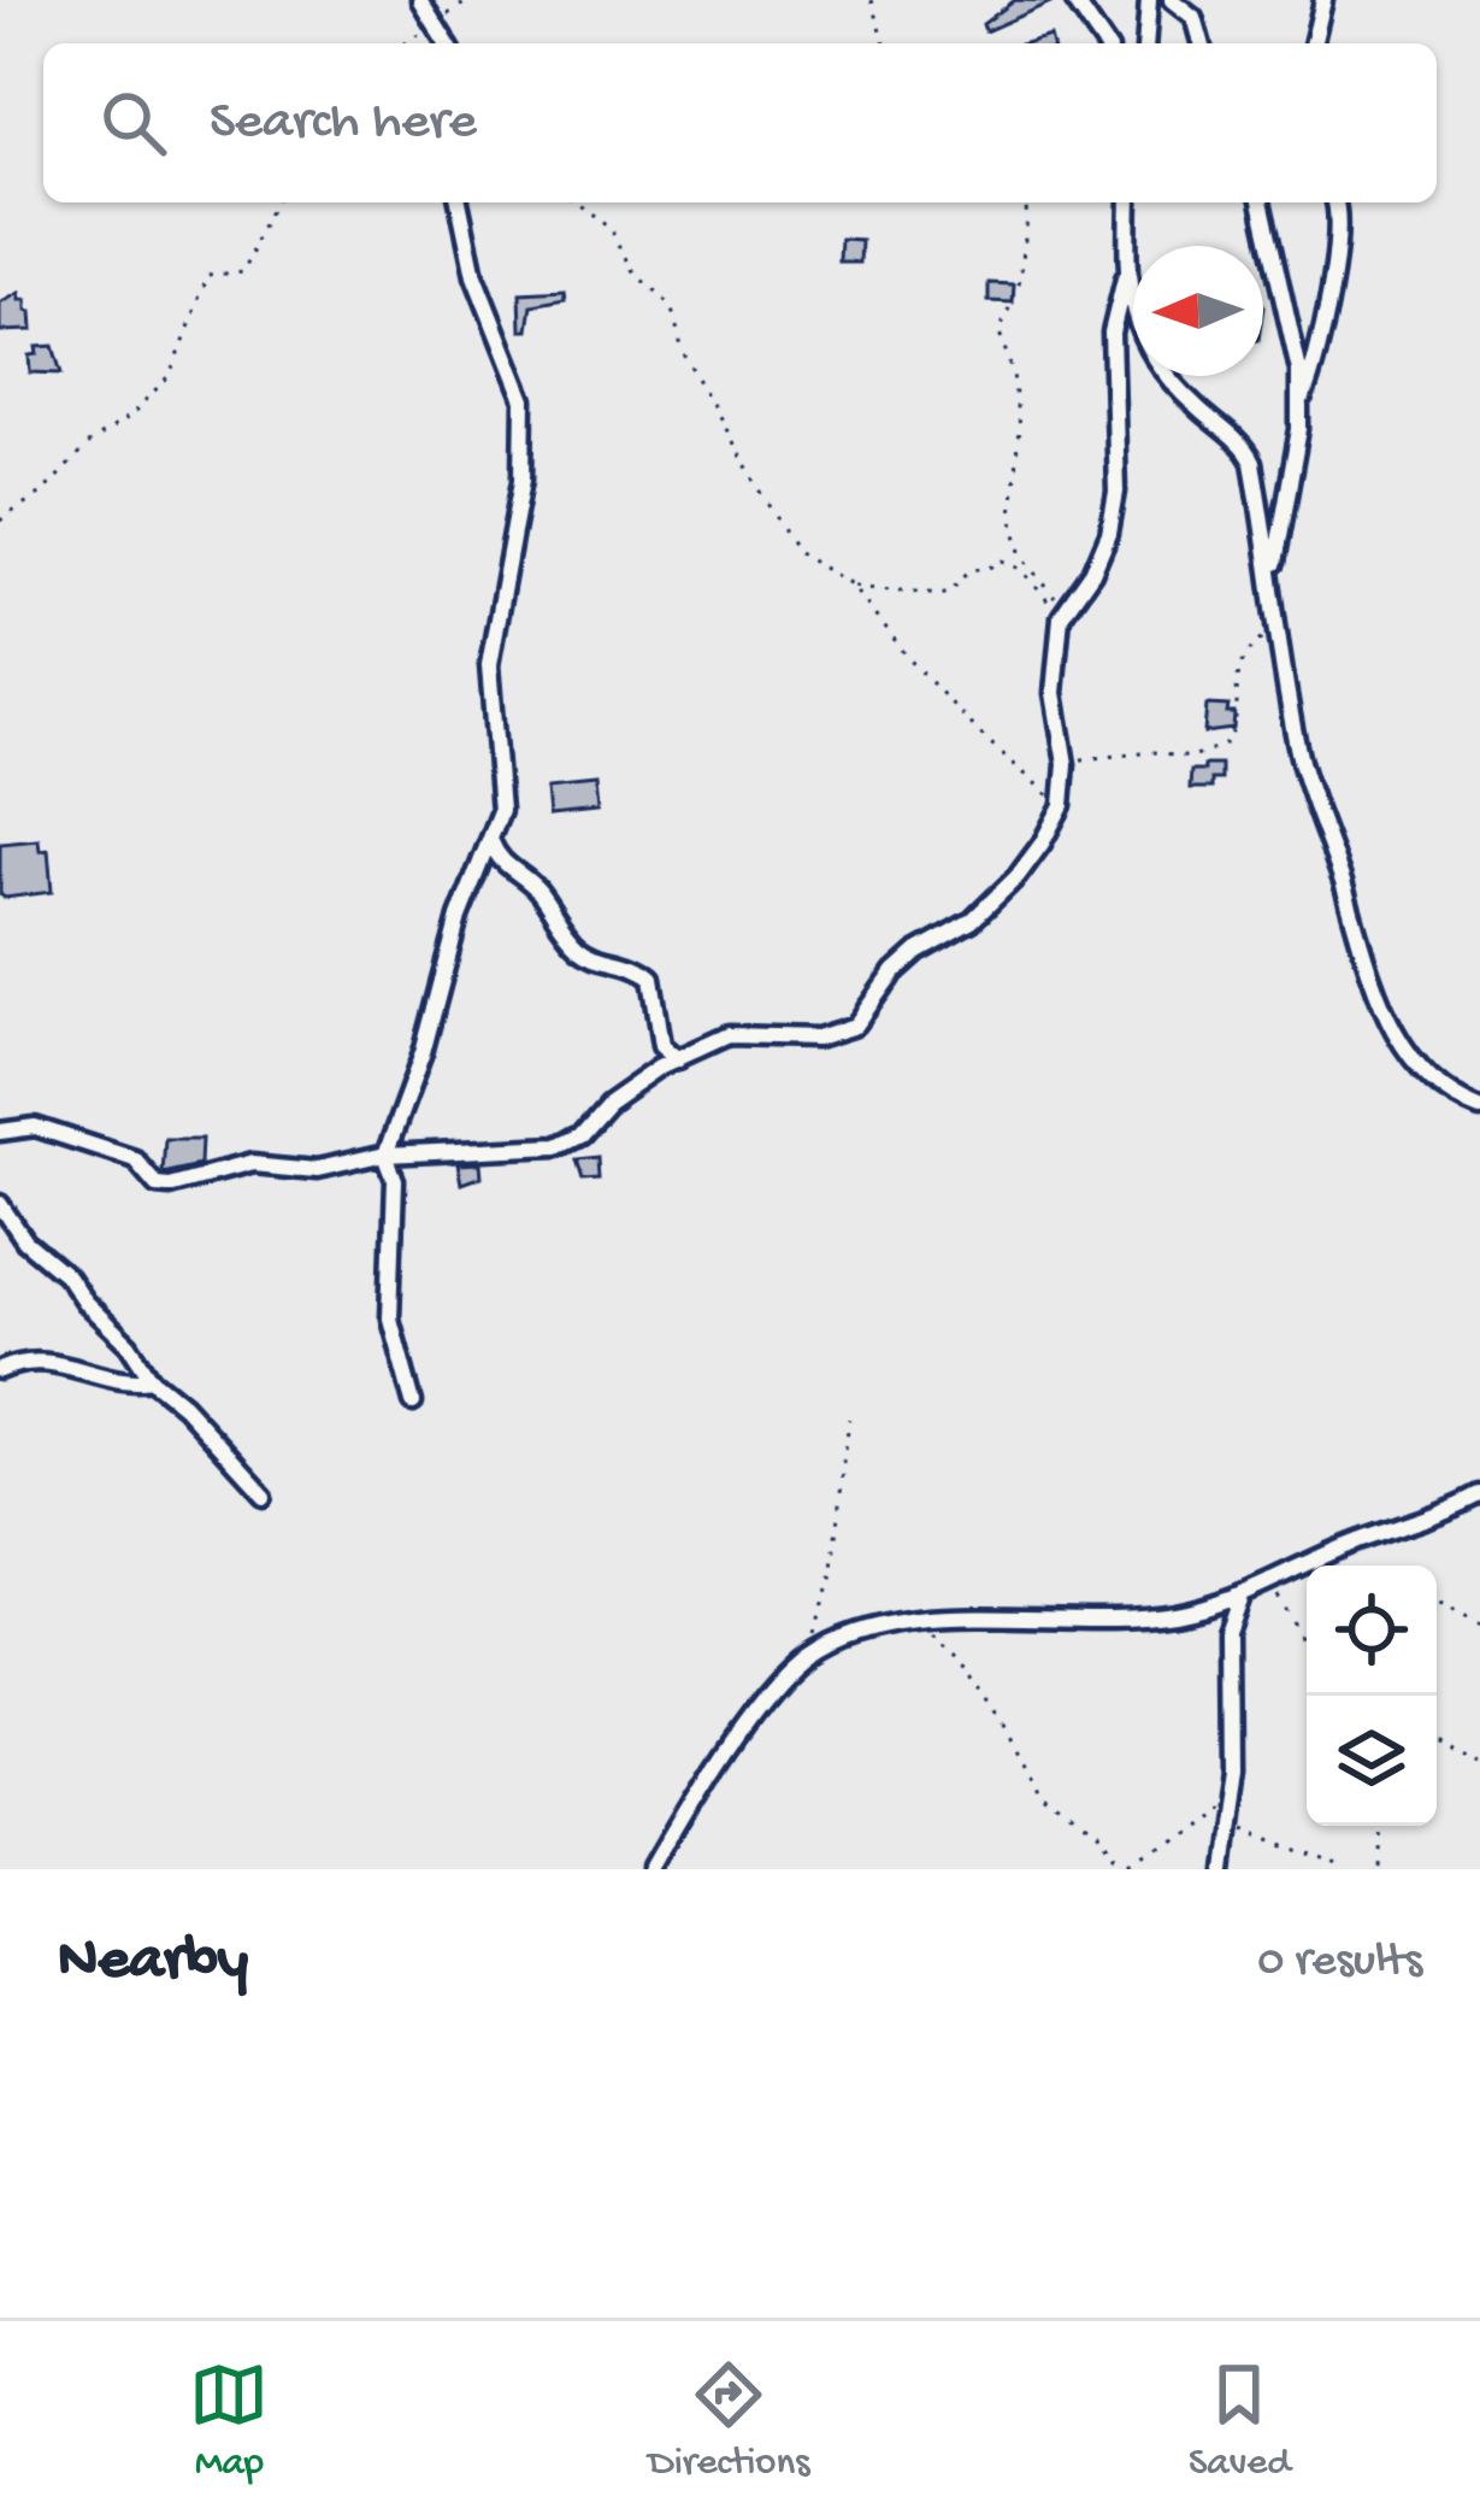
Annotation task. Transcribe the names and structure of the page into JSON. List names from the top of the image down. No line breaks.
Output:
{"north":"left","page":{"search":"Search here","heading":["Nearby","0 results"],"nav":["Map","Directions","Saved"]}}
